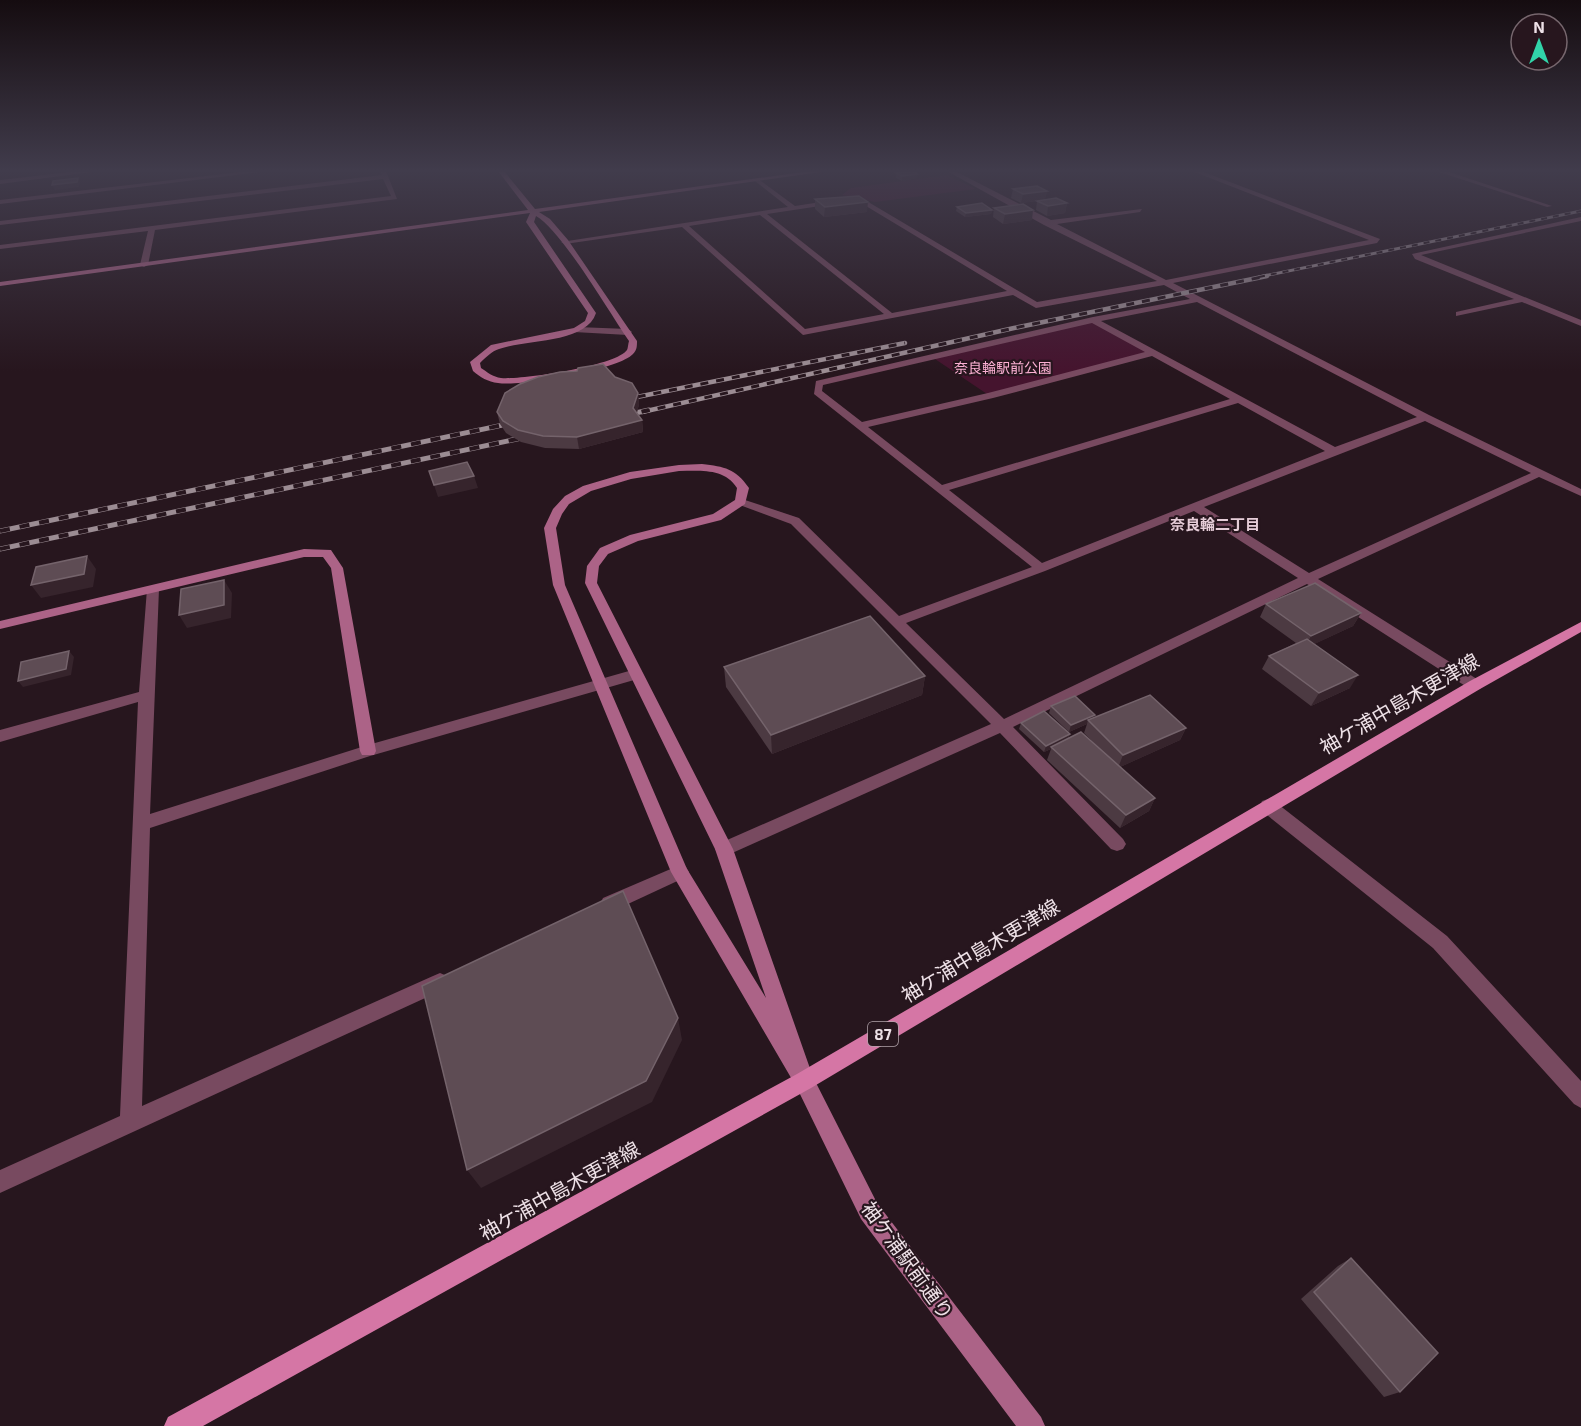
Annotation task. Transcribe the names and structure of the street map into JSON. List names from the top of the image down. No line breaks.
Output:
{"streets":{"main road":["袖ケ浦中島木更津線","87"],"street":["袖ケ浦駅前通り"]},"crossings":[["袖ケ浦中島木更津線","袖ケ浦駅前通り"]],"districts":["奈良輪二丁目"],"parks":["奈良輪駅前公園"],"north":"top"}
